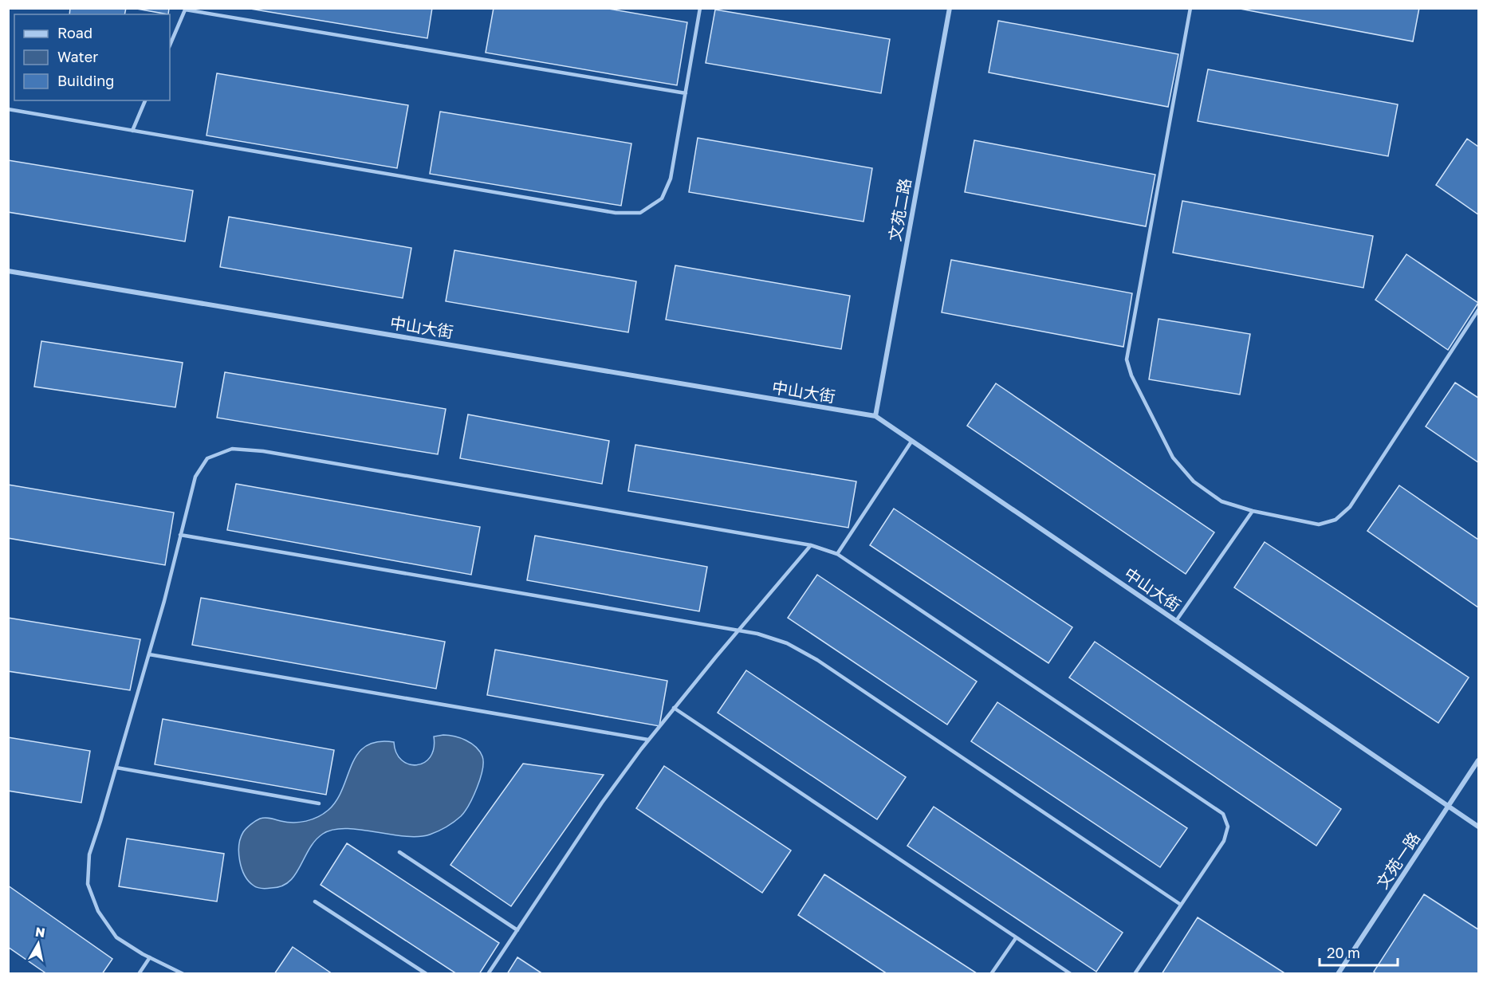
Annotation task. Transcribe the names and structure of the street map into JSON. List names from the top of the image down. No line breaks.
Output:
{"streets":{"street":["文苑二路","中山大街","文苑一路"]},"crossings":[["文苑二路","中山大街"],["中山大街","文苑一路"]],"legend":["Road","Water","Building"],"scale_bar":"20 m","north":"top"}
